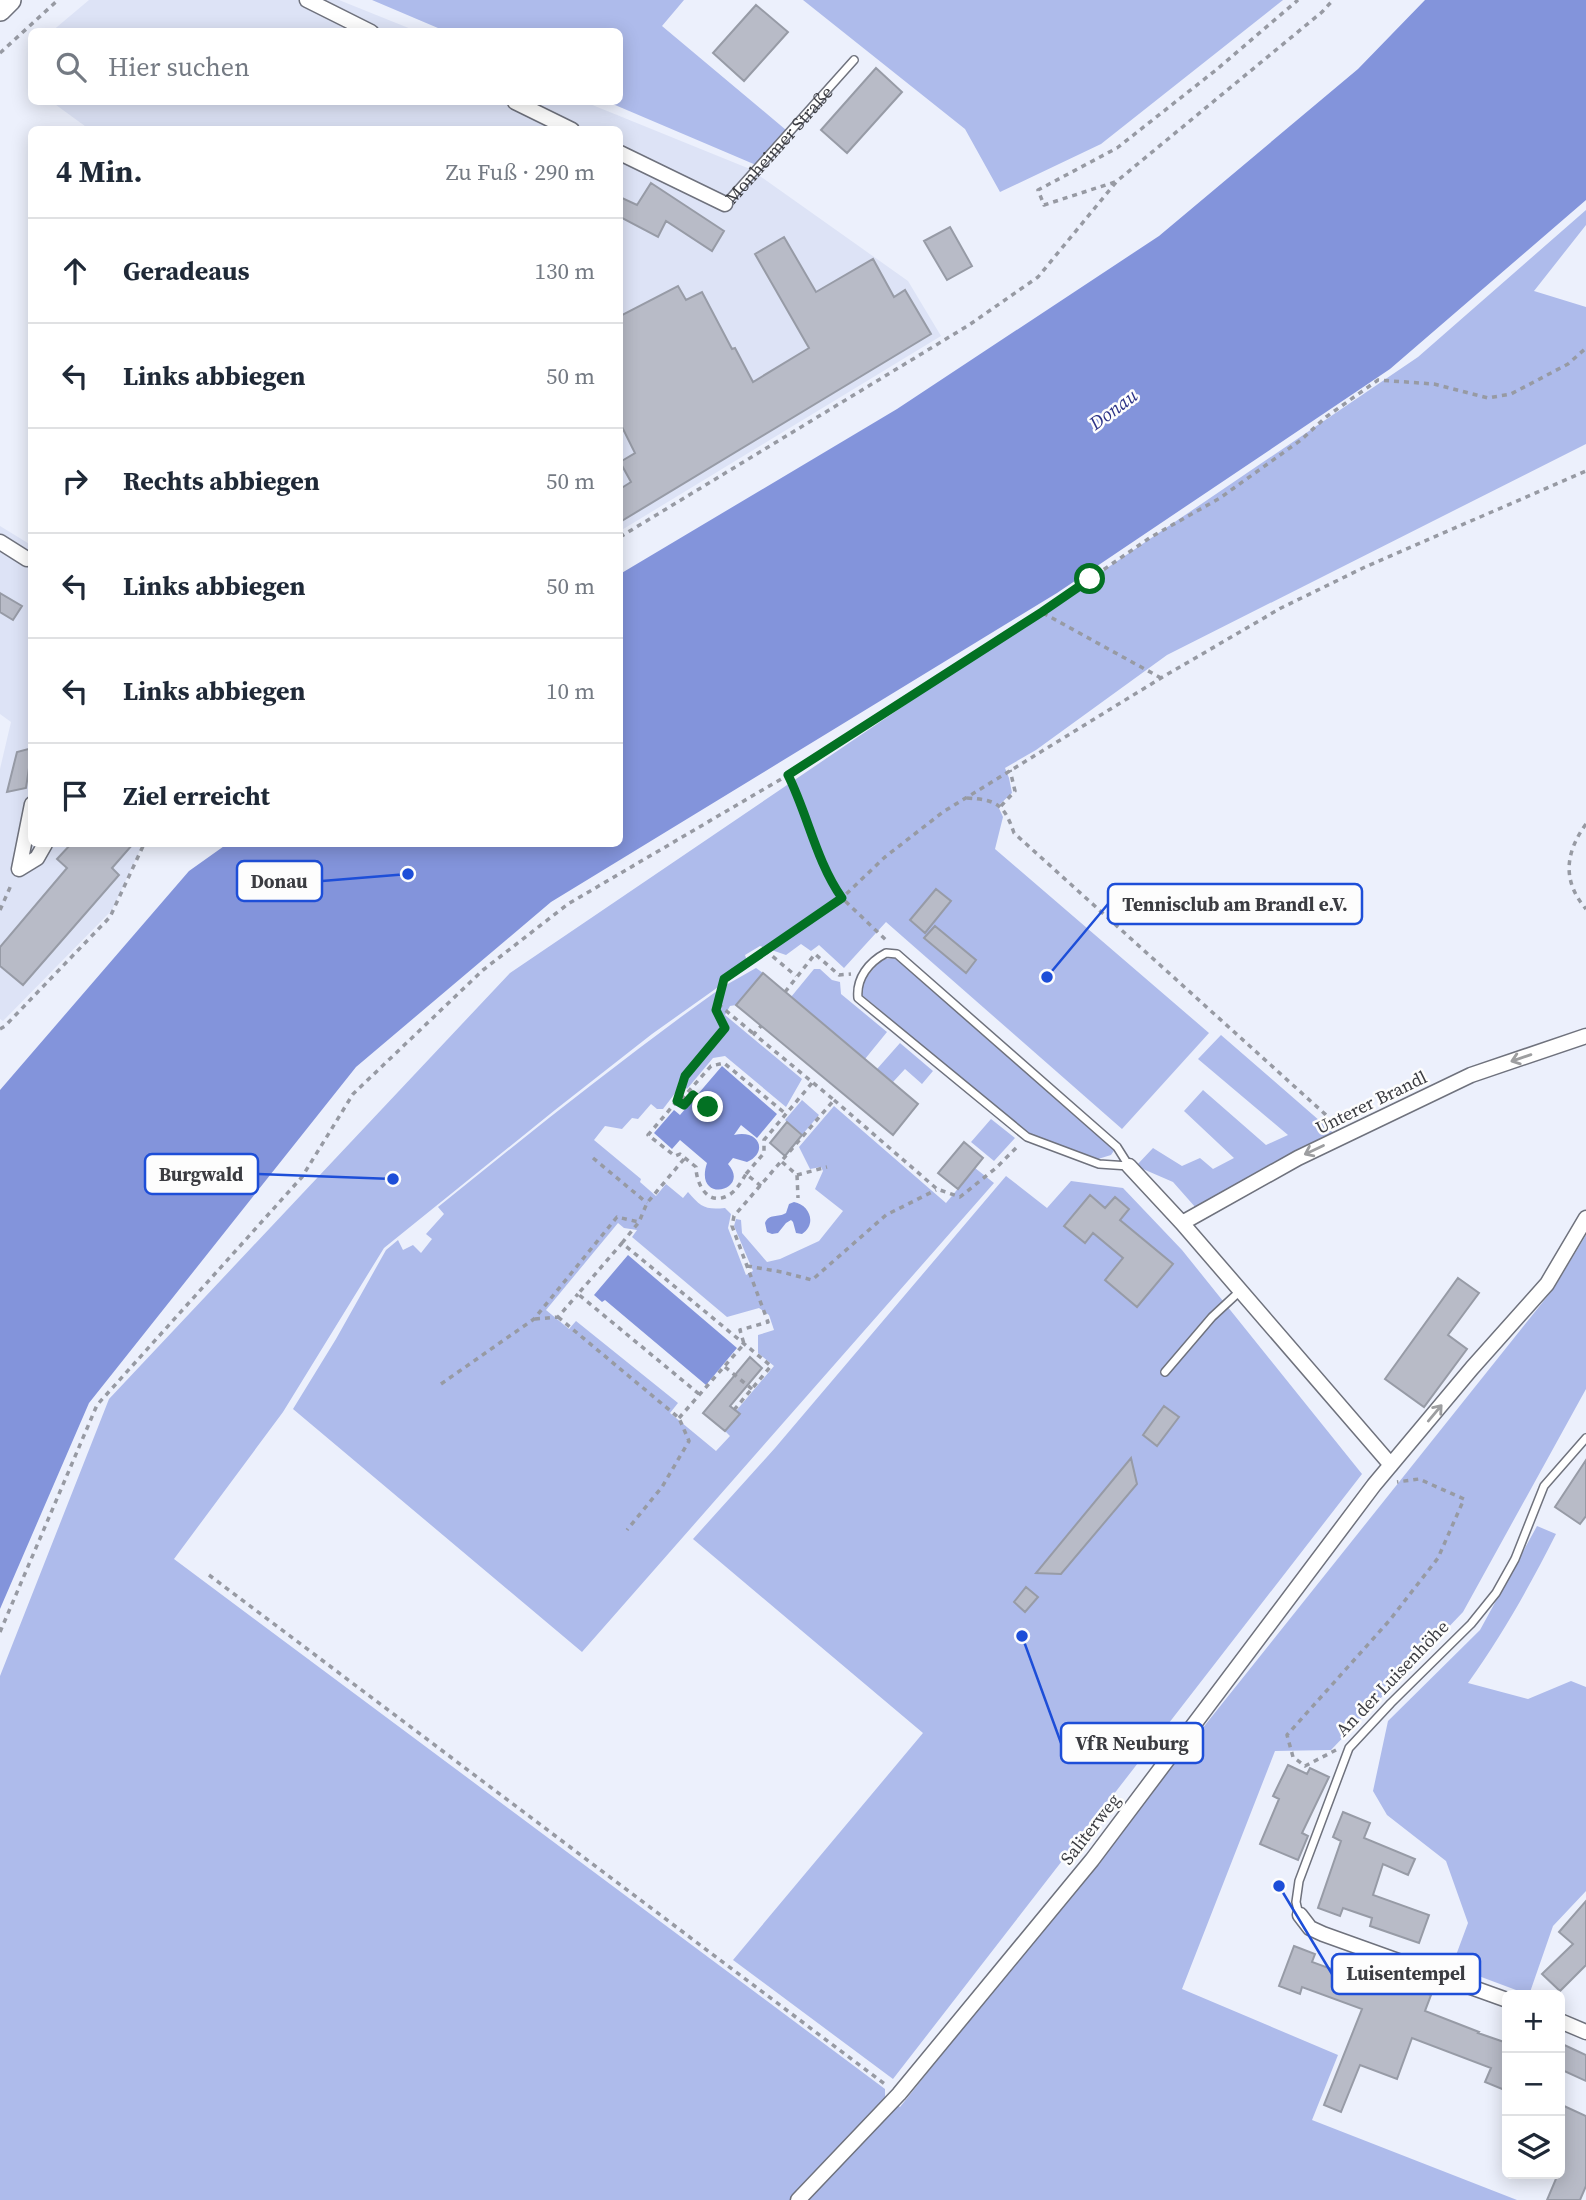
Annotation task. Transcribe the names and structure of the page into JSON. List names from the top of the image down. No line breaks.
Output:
{"streets":{"street":["Monheimer Straße","Unterer Brandl","An der Luisenhöhe","Saliterweg"]},"one_way":["Unterer Brandl"],"water":["Donau"],"places":["Donau","Tennisclub am Brandl e.V.","Burgwald","VfR Neuburg","Luisentempel"],"page":{"search":"Hier suchen","heading":["4 Min.","Zu Fuß · 290 m"],"list":[["Geradeaus","130 m"],["Links abbiegen","50 m"],["Rechts abbiegen","50 m"],["Links abbiegen","50 m"],["Links abbiegen","10 m"],"Ziel erreicht"],"map_buttons":["+","−"]}}
